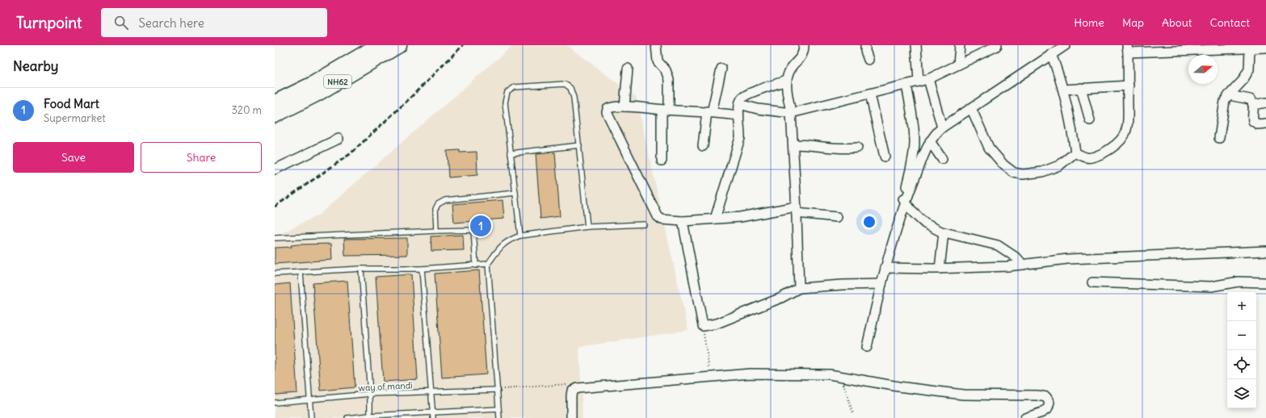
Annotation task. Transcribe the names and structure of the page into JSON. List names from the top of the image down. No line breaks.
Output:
{"streets":{"highway":["NH62"],"lane":["way of mandi"]},"north":"right","page":{"header":"Turnpoint","search":"Search here","nav":["Home","Map","About","Contact"],"heading":"Nearby","list":[{"mark":"1","name":"Food Mart","note":"Supermarket","value":"320 m"}],"buttons":["Save","Share"],"pins":"1","map_buttons":["+","−"]}}
